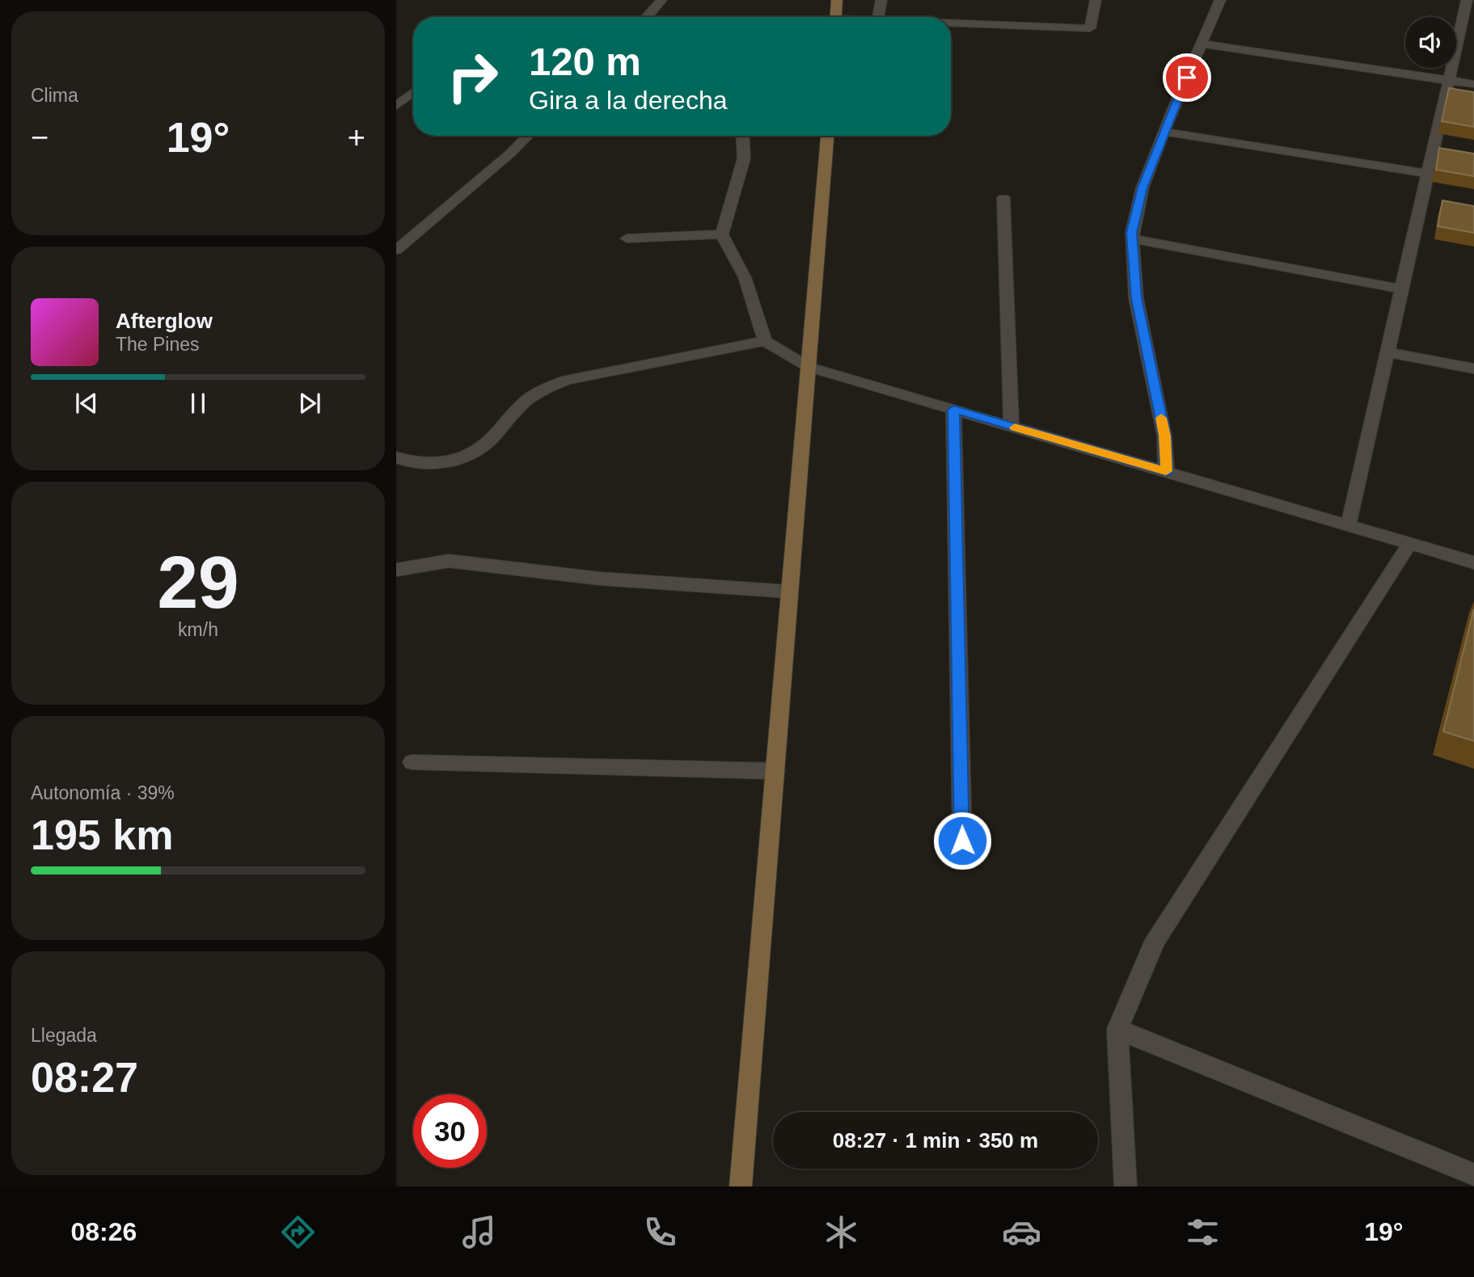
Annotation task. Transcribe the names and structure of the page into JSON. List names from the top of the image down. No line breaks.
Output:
{"page":{"tile":["Clima",["29","km/h"],["Autonomía · 39%","195 km"],["Llegada","08:27"]],"turn":["120 m","Gira a la derecha"],"heat":["−","19°","+"],"song":["Afterglow","The Pines"],"limit":"30","trip":"08:27 · 1 min · 350 m","tabs":["08:26","19°"]}}
